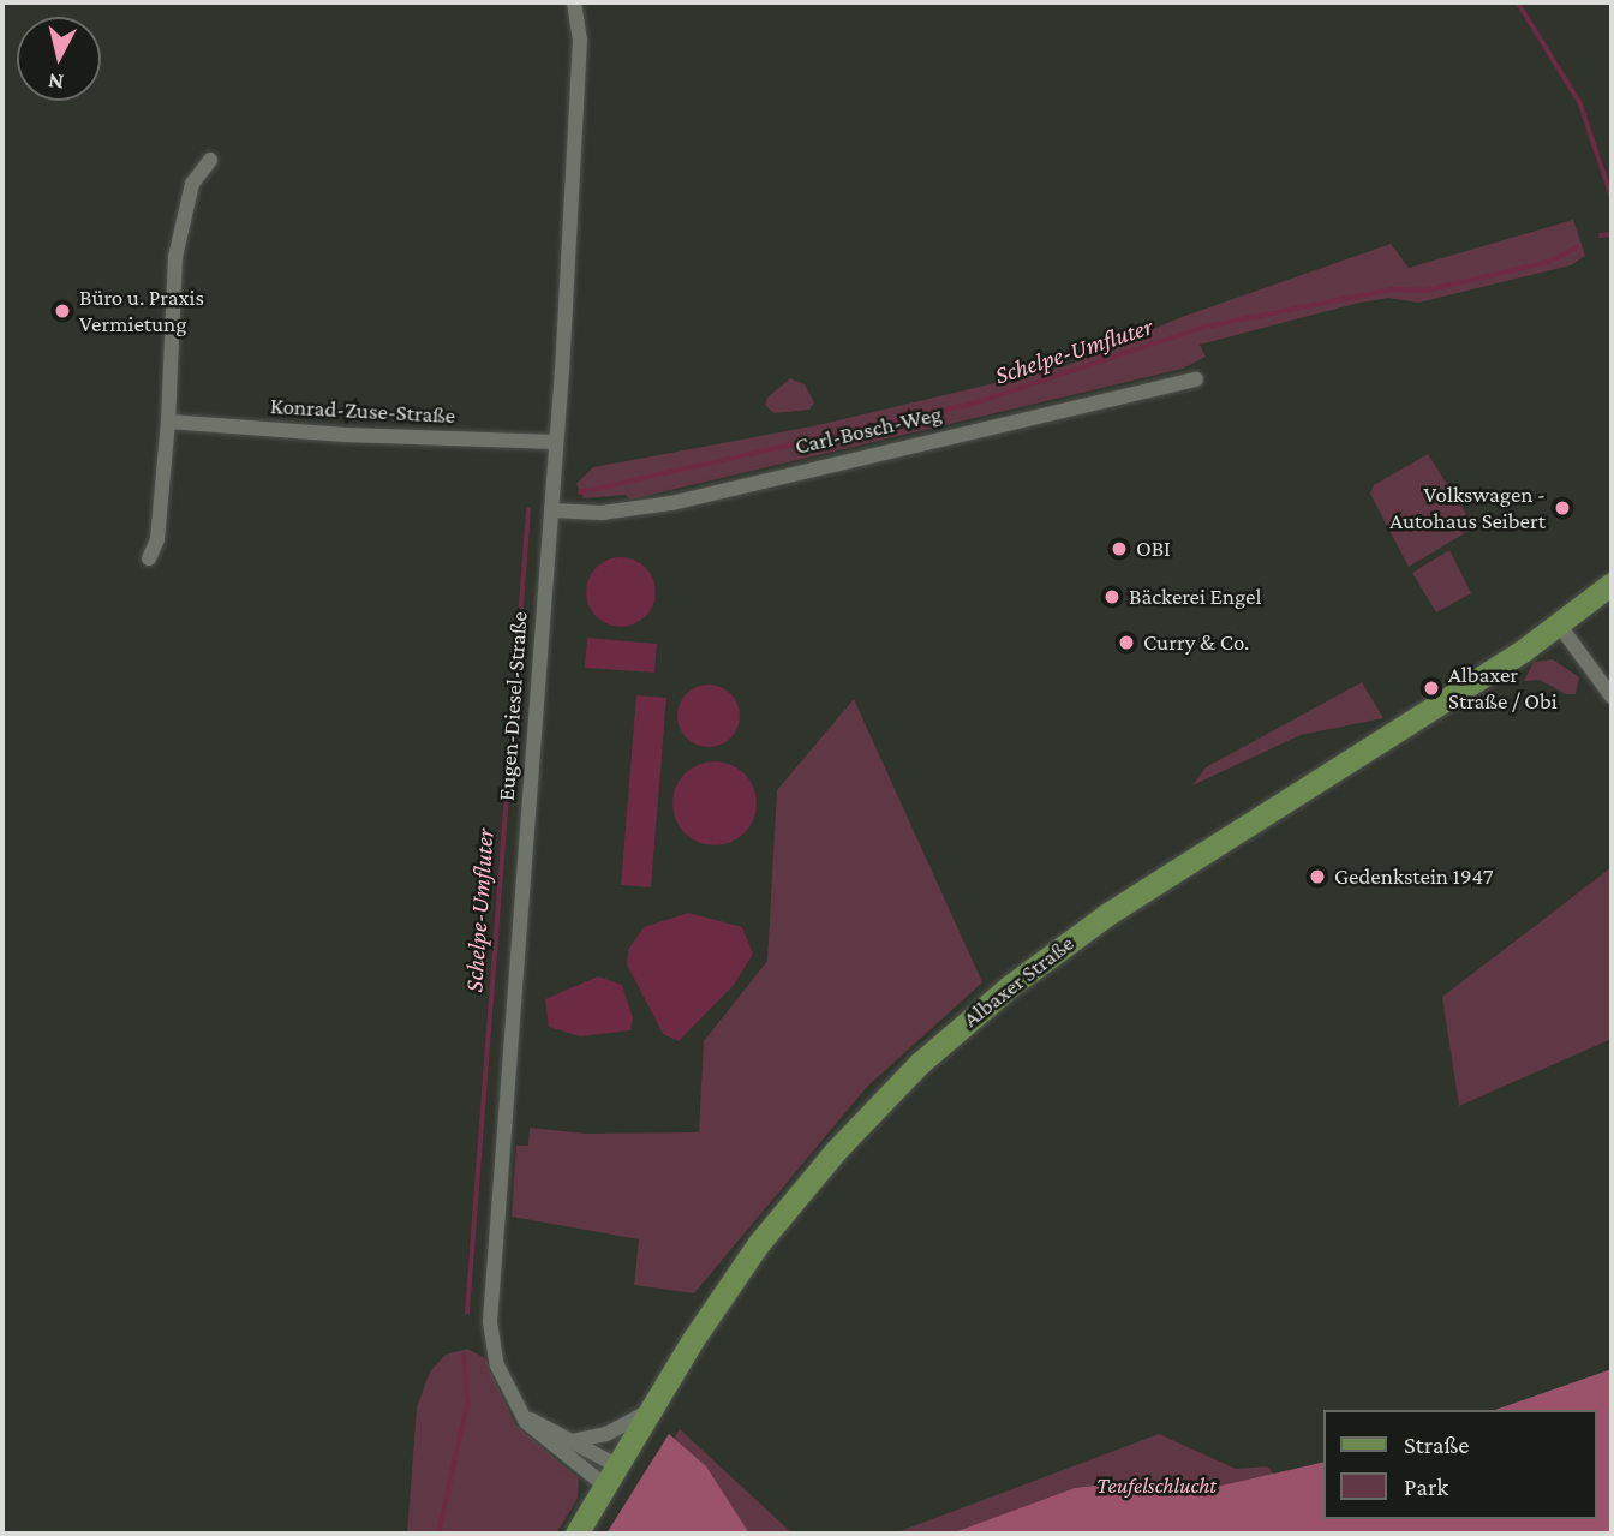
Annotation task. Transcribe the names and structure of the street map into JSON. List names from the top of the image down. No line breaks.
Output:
{"streets":{"main road":["Albaxer Straße"],"street":["Konrad-Zuse-Straße","Carl-Bosch-Weg","Eugen-Diesel-Straße"]},"crossings":[["Konrad-Zuse-Straße","Eugen-Diesel-Straße"],["Carl-Bosch-Weg","Eugen-Diesel-Straße"],["Eugen-Diesel-Straße","Albaxer Straße"]],"water":["Schelpe-Umfluter"],"parks":["Teufelschlucht"],"places":["Büro u. Praxis Vermietung","Volkswagen - Autohaus Seibert","OBI","Bäckerei Engel","Curry & Co.","Albaxer Straße / Obi","Gedenkstein 1947"],"legend":["Straße","Park"],"north":"bottom"}
